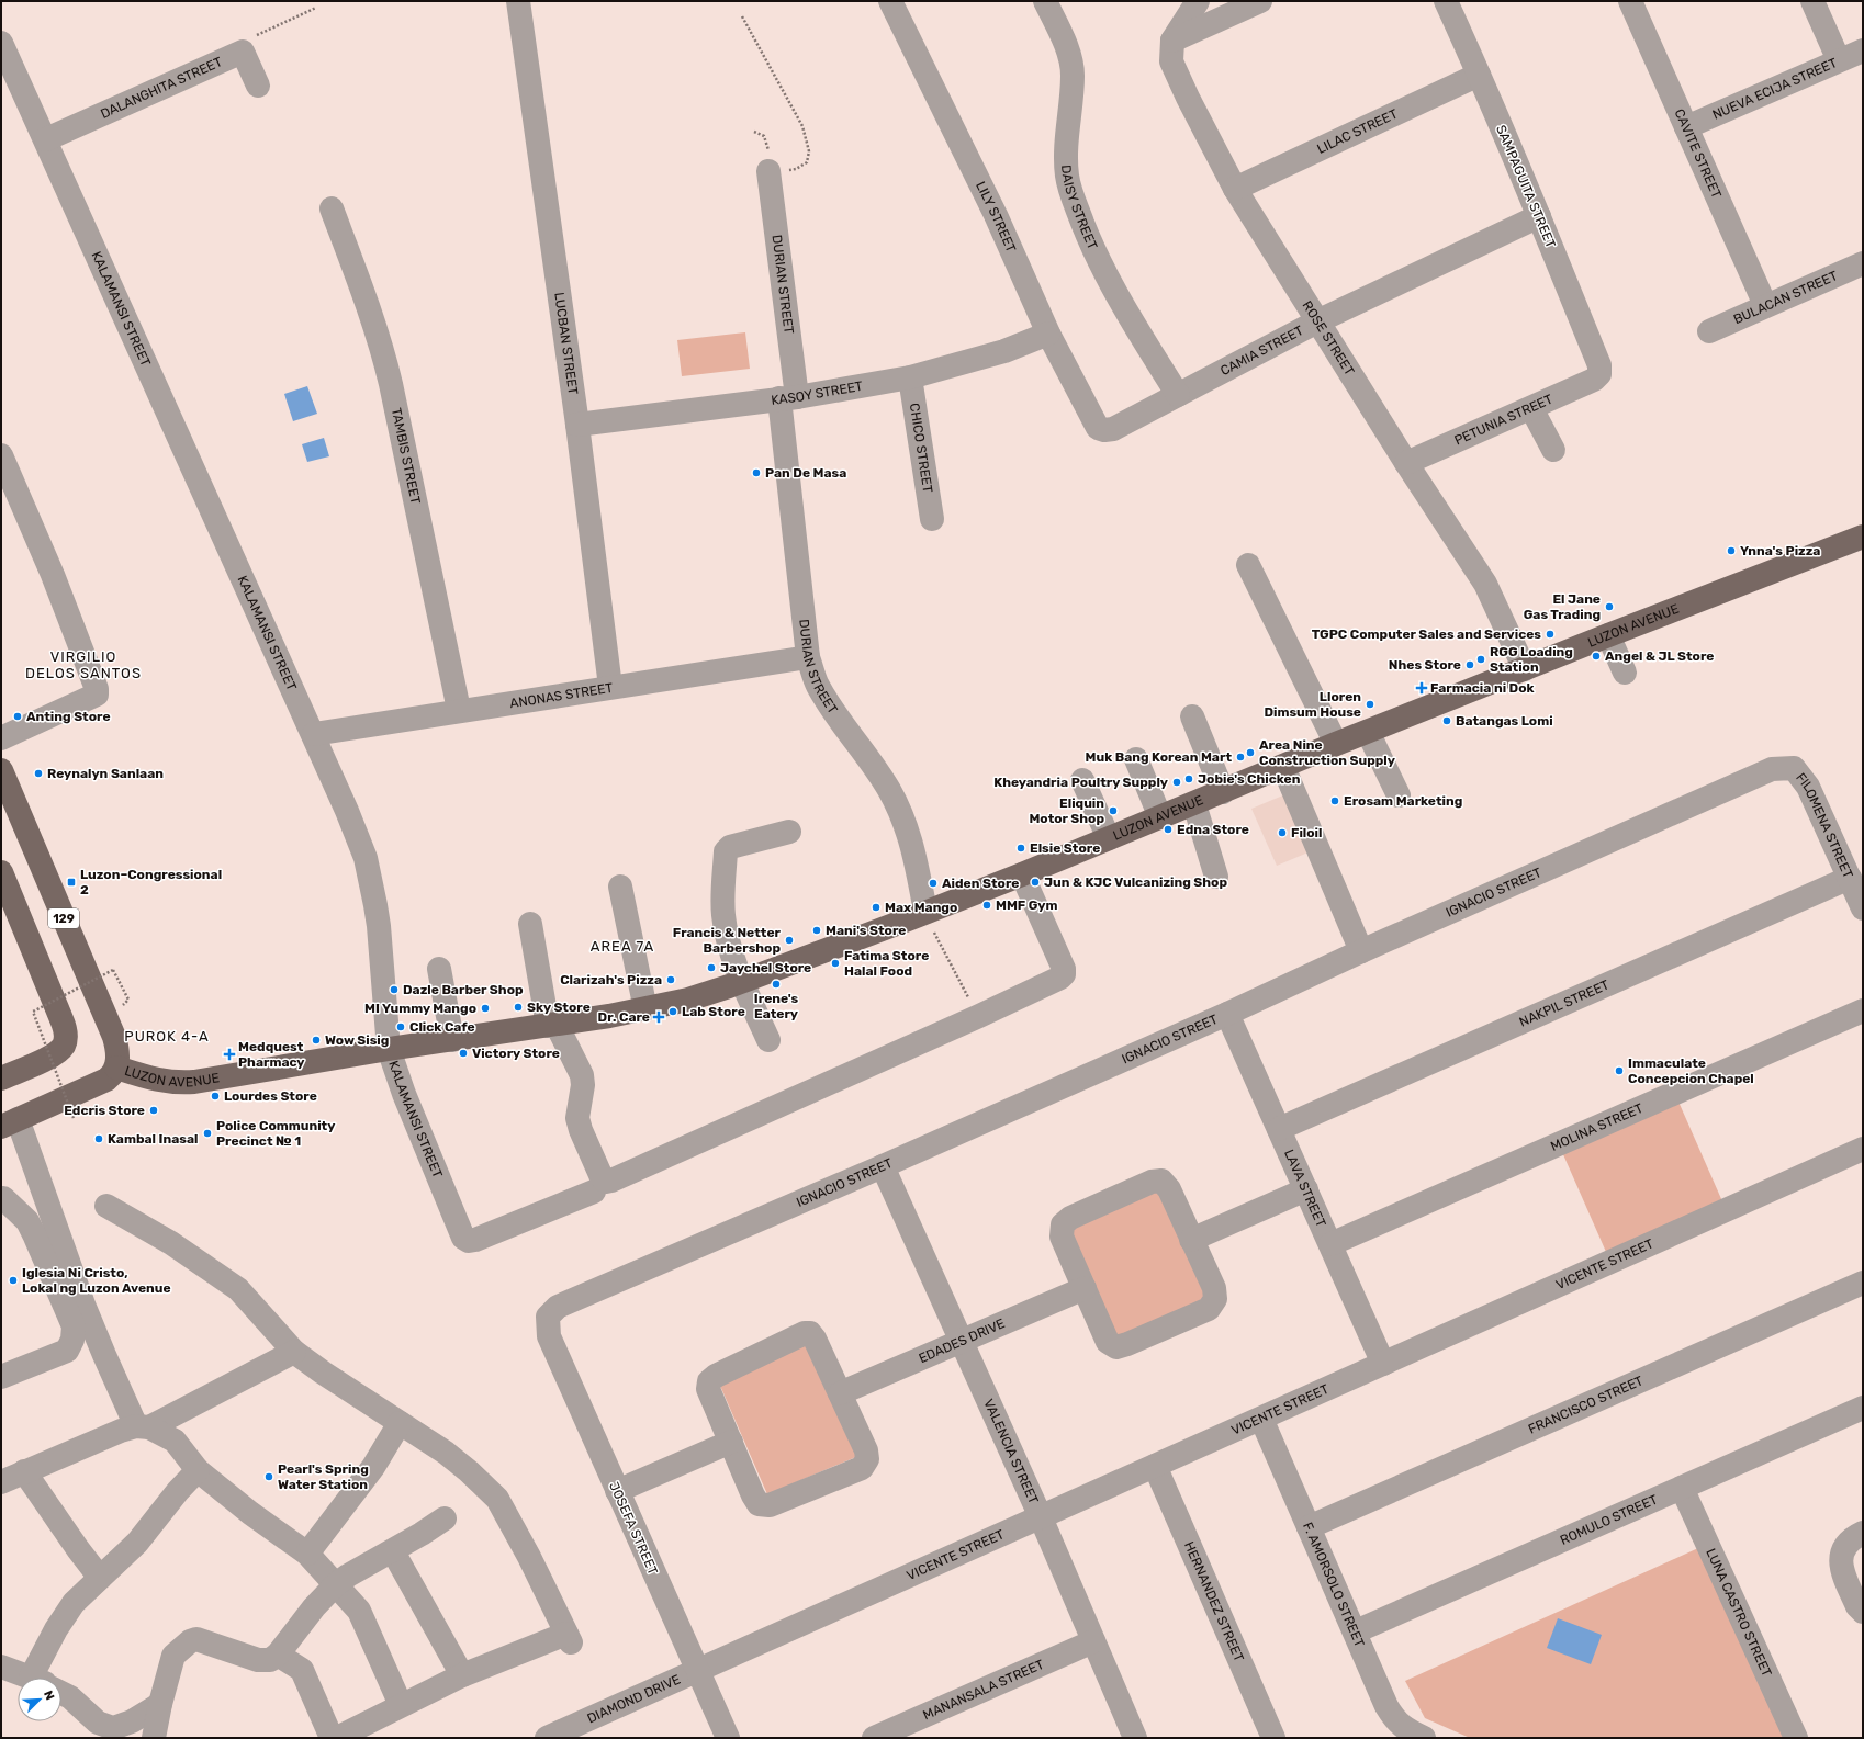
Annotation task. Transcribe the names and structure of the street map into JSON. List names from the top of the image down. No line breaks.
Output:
{"streets":{"main road":["LUZON AVENUE","129"],"street":["DALANGHITA STREET","NUEVA ECIJA STREET","LILAC STREET","CAVITE STREET","SAMPAGUITA STREET","DAISY STREET","LILY STREET","DURIAN STREET","BULACAN STREET","KALAMANSI STREET","ROSE STREET","LUCBAN STREET","CAMIA STREET","KASOY STREET","PETUNIA STREET","CHICO STREET","TAMBIS STREET","ANONAS STREET","FILOMENA STREET","IGNACIO STREET","NAKPIL STREET","MOLINA STREET","LAVA STREET","VICENTE STREET","EDADES DRIVE","FRANCISCO STREET","VALENCIA STREET","ROMULO STREET","JOSEFA STREET","F. AMORSOLO STREET","HERNANDEZ STREET","LUNA CASTRO STREET","MANANSALA STREET","DIAMOND DRIVE"]},"crossings":[["DALANGHITA STREET","KALAMANSI STREET"],["NUEVA ECIJA STREET","CAVITE STREET"],["LILAC STREET","SAMPAGUITA STREET"],["LILAC STREET","ROSE STREET"],["CAVITE STREET","BULACAN STREET"],["SAMPAGUITA STREET","CAMIA STREET"],["SAMPAGUITA STREET","PETUNIA STREET"],["DAISY STREET","CAMIA STREET"],["LILY STREET","CAMIA STREET"],["LILY STREET","KASOY STREET"],["DURIAN STREET","KASOY STREET"],["DURIAN STREET","LUZON AVENUE"],["DURIAN STREET","ANONAS STREET"],["KALAMANSI STREET","LUZON AVENUE"],["KALAMANSI STREET","ANONAS STREET"],["ROSE STREET","CAMIA STREET"],["ROSE STREET","PETUNIA STREET"],["ROSE STREET","LUZON AVENUE"],["LUCBAN STREET","KASOY STREET"],["LUCBAN STREET","ANONAS STREET"],["KASOY STREET","CHICO STREET"],["TAMBIS STREET","ANONAS STREET"],["LUZON AVENUE","129"],["FILOMENA STREET","IGNACIO STREET"],["FILOMENA STREET","NAKPIL STREET"],["IGNACIO STREET","LAVA STREET"],["IGNACIO STREET","VALENCIA STREET"],["IGNACIO STREET","JOSEFA STREET"],["NAKPIL STREET","LAVA STREET"],["MOLINA STREET","LAVA STREET"],["LAVA STREET","VICENTE STREET"],["VICENTE STREET","VALENCIA STREET"],["VICENTE STREET","JOSEFA STREET"],["VICENTE STREET","F. AMORSOLO STREET"],["VICENTE STREET","HERNANDEZ STREET"],["VICENTE STREET","DIAMOND DRIVE"],["EDADES DRIVE","VALENCIA STREET"],["FRANCISCO STREET","F. AMORSOLO STREET"],["VALENCIA STREET","MANANSALA STREET"],["ROMULO STREET","F. AMORSOLO STREET"],["ROMULO STREET","LUNA CASTRO STREET"],["JOSEFA STREET","DIAMOND DRIVE"]],"districts":["VIRGILIO DELOS SANTOS","AREA 7A","PUROK 4-A"],"places":{"other":["Pan De Masa","Ynna's Pizza","El Jane Gas Trading","TGPC Computer Sales and Services","Angel & JL Store","RGG Loading Station","Nhes Store","Lloren Dimsum House","Anting Store","Batangas Lomi","Area Nine Construction Supply","Muk Bang Korean Mart","Reynalyn Sanlaan","Jobie's Chicken","Kheyandria Poultry Supply","Erosam Marketing","Eliquin Motor Shop","Edna Store","Filoil","Elsie Store","Jun & KJC Vulcanizing Shop","Aiden Store","MMF Gym","Max Mango","Mani's Store","Francis & Netter Barbershop","Fatima Store Halal Food","Jaychel Store","Clarizah's Pizza","Irene's Eatery","Dazle Barber Shop","Sky Store","MI Yummy Mango","Lab Store","Click Cafe","Wow Sisig","Victory Store","Immaculate Concepcion Chapel","Lourdes Store","Edcris Store","Police Community Precinct № 1","Kambal Inasal","Iglesia Ni Cristo, Lokal ng Luzon Avenue","Pearl's Spring Water Station"],"health":["Farmacia ni Dok","Dr. Care","Medquest Pharmacy"],"transit":["Luzon–Congressional 2"]},"north":"top right"}
